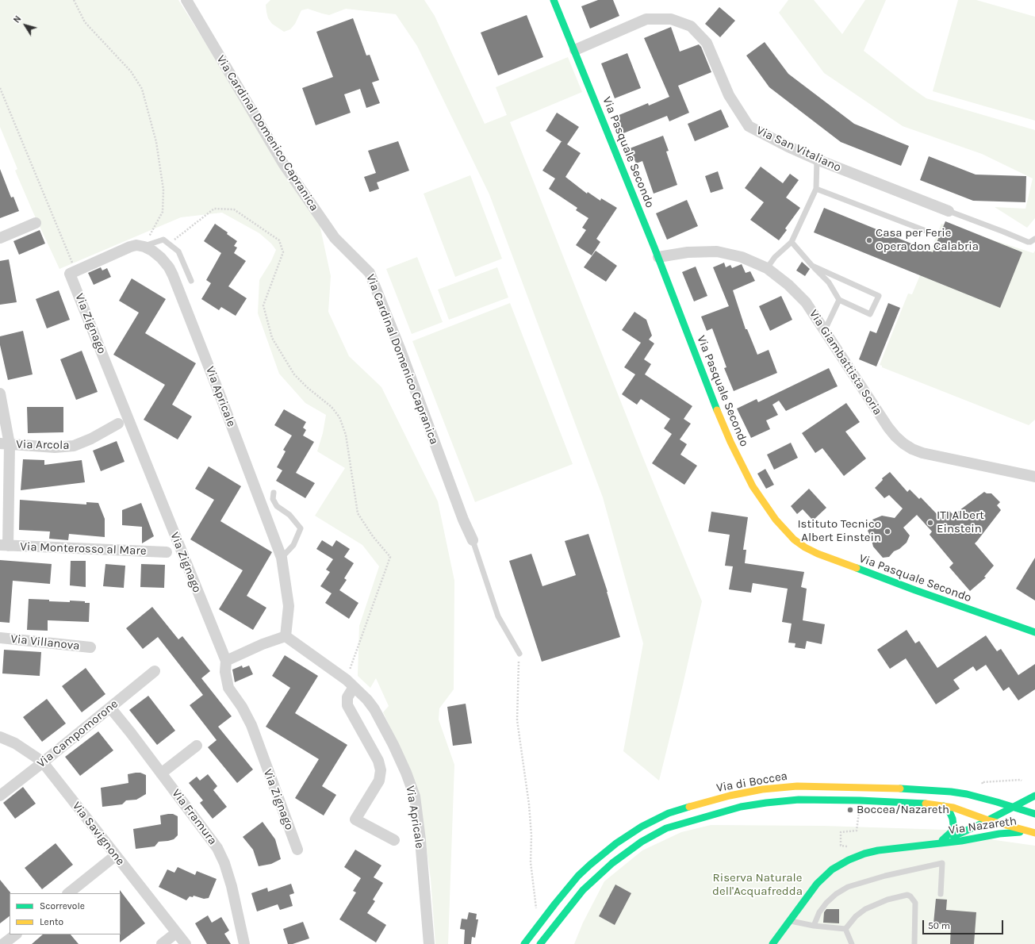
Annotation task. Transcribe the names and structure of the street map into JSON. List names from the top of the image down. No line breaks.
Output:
{"streets":{"street":["Via Cardinal Domenico Capranica","Via San Vitaliano","Via Pasquale Secondo","Via Zignago","Via Giambattista Soria","Via Apricale","Via Arcola","Via Monterosso al Mare","Via Villanova","Via Campomorone","Via di Boccea","Via Framura","Via Nazareth","Via Savignone"]},"crossings":[["Via San Vitaliano","Via Pasquale Secondo"],["Via Pasquale Secondo","Via Giambattista Soria"],["Via Campomorone","Via Framura"],["Via Campomorone","Via Savignone"],["Via di Boccea","Via Nazareth"]],"parks":["Riserva Naturale dell'Acquafredda"],"places":["Casa per Ferie Opera don Calabria","ITI Albert Einstein","Istituto Tecnico Albert Einstein","Boccea/Nazareth"],"legend":["Scorrevole","Lento"],"scale_bar":"50 m","north":"top left"}
